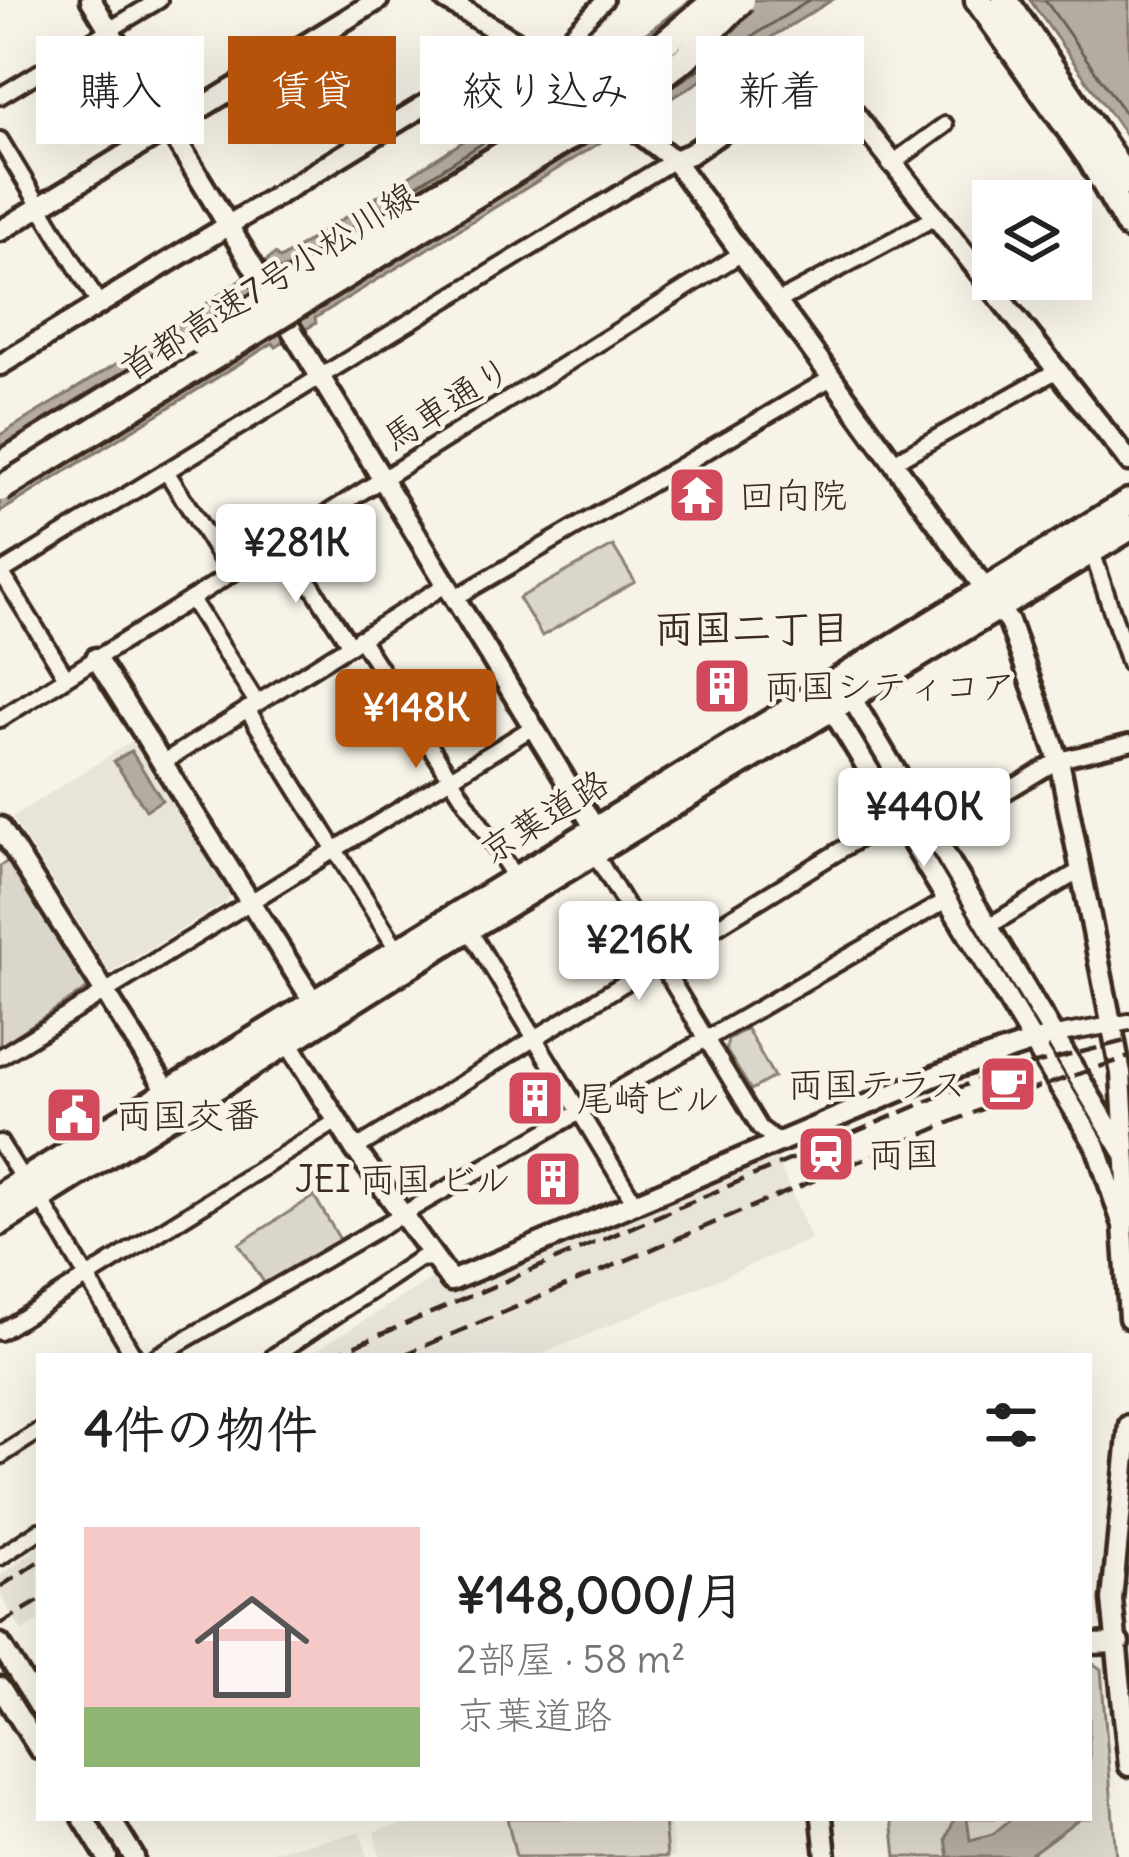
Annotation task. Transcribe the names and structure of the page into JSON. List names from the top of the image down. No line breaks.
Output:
{"streets":{"highway":["首都高速7号小松川線","京葉道路"],"street":["馬車通り"]},"districts":["両国二丁目"],"places":{"temple":["回向院"],"building":["両国シティコア","尾崎ビル","JEI 両国 ビル"],"cafe":["両国テラス"],"public building":["両国交番"],"station":["両国"]},"page":{"chip":["購入","賃貸","絞り込み","新着"],"price":["¥281K","¥148K","¥440K","¥216K"],"heading":"4件の物件","list":[{"name":"¥148,000/月","note":"2部屋 · 58 m² · 京葉道路"}]}}
